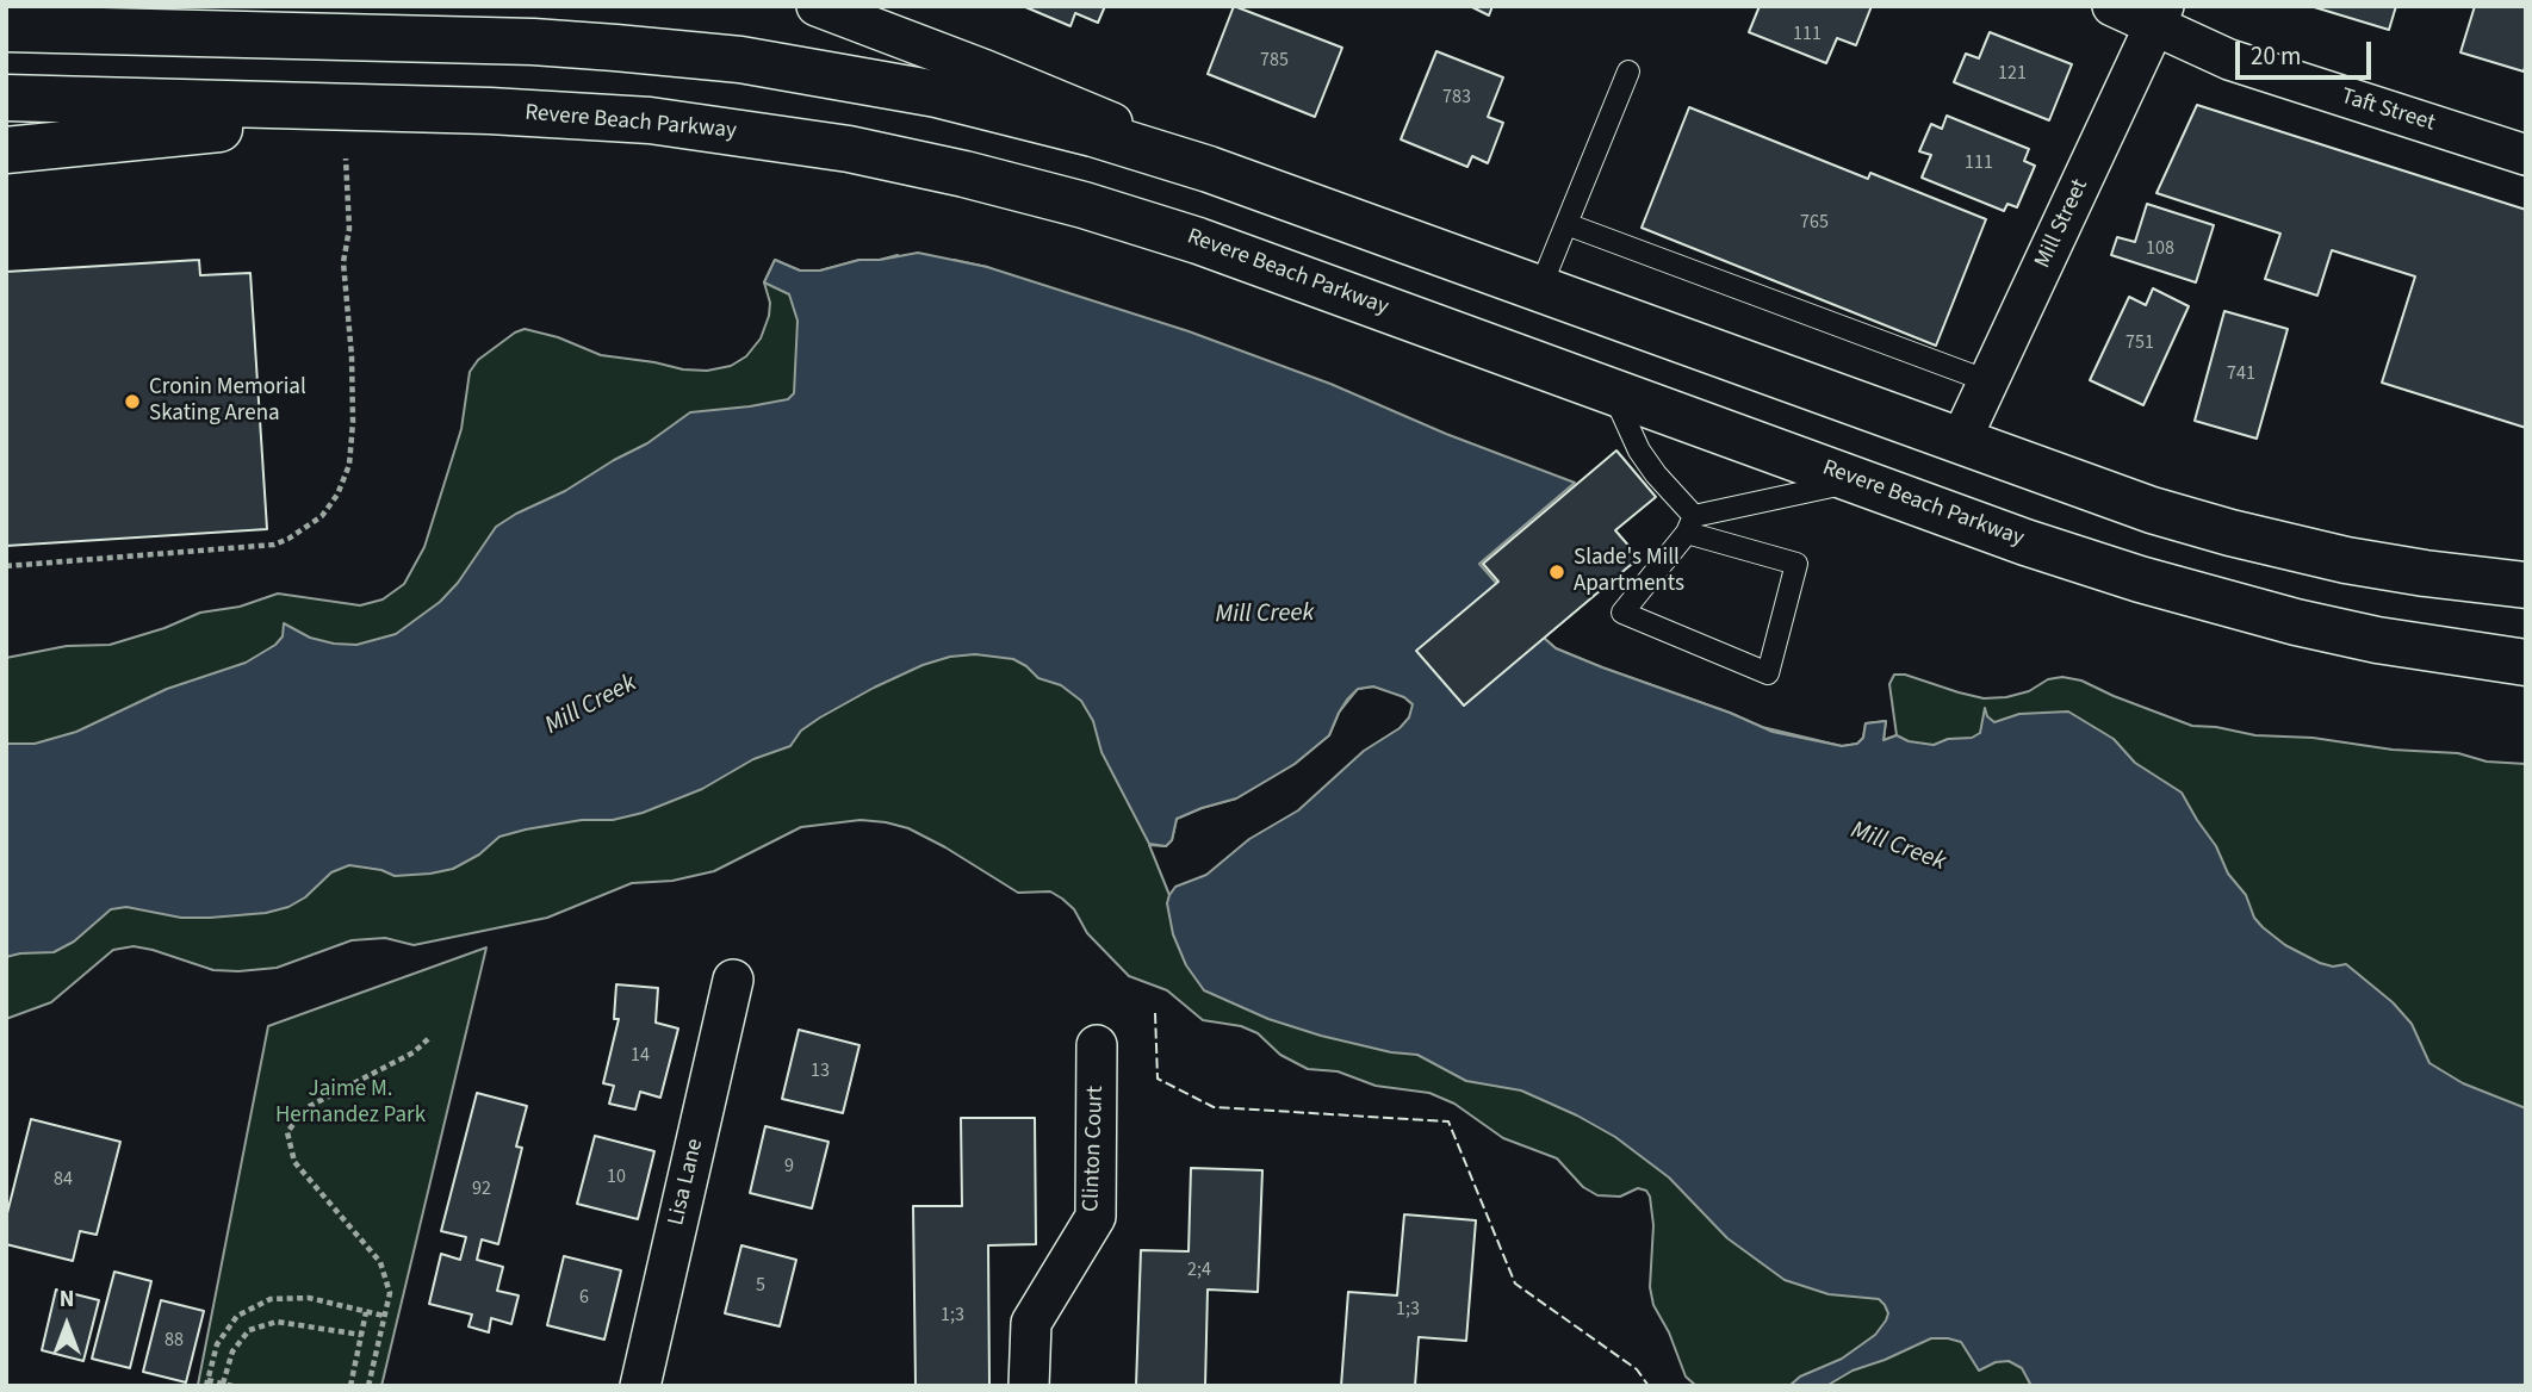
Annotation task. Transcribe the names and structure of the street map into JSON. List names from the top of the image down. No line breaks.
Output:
{"streets":{"highway":["Revere Beach Parkway"],"street":["Taft Street","Mill Street","Clinton Court","Lisa Lane"]},"crossings":[["Taft Street","Mill Street"]],"water":["Mill Creek"],"parks":["Jaime M. Hernandez Park"],"places":["Cronin Memorial Skating Arena","Slade's Mill Apartments"],"house_numbers":["111","785","121","783","111","765","108","751","741","14","13","9","10","84","92","2;4","5","6","1;3","1;3","88"],"scale_bar":"20 m","north":"top"}
